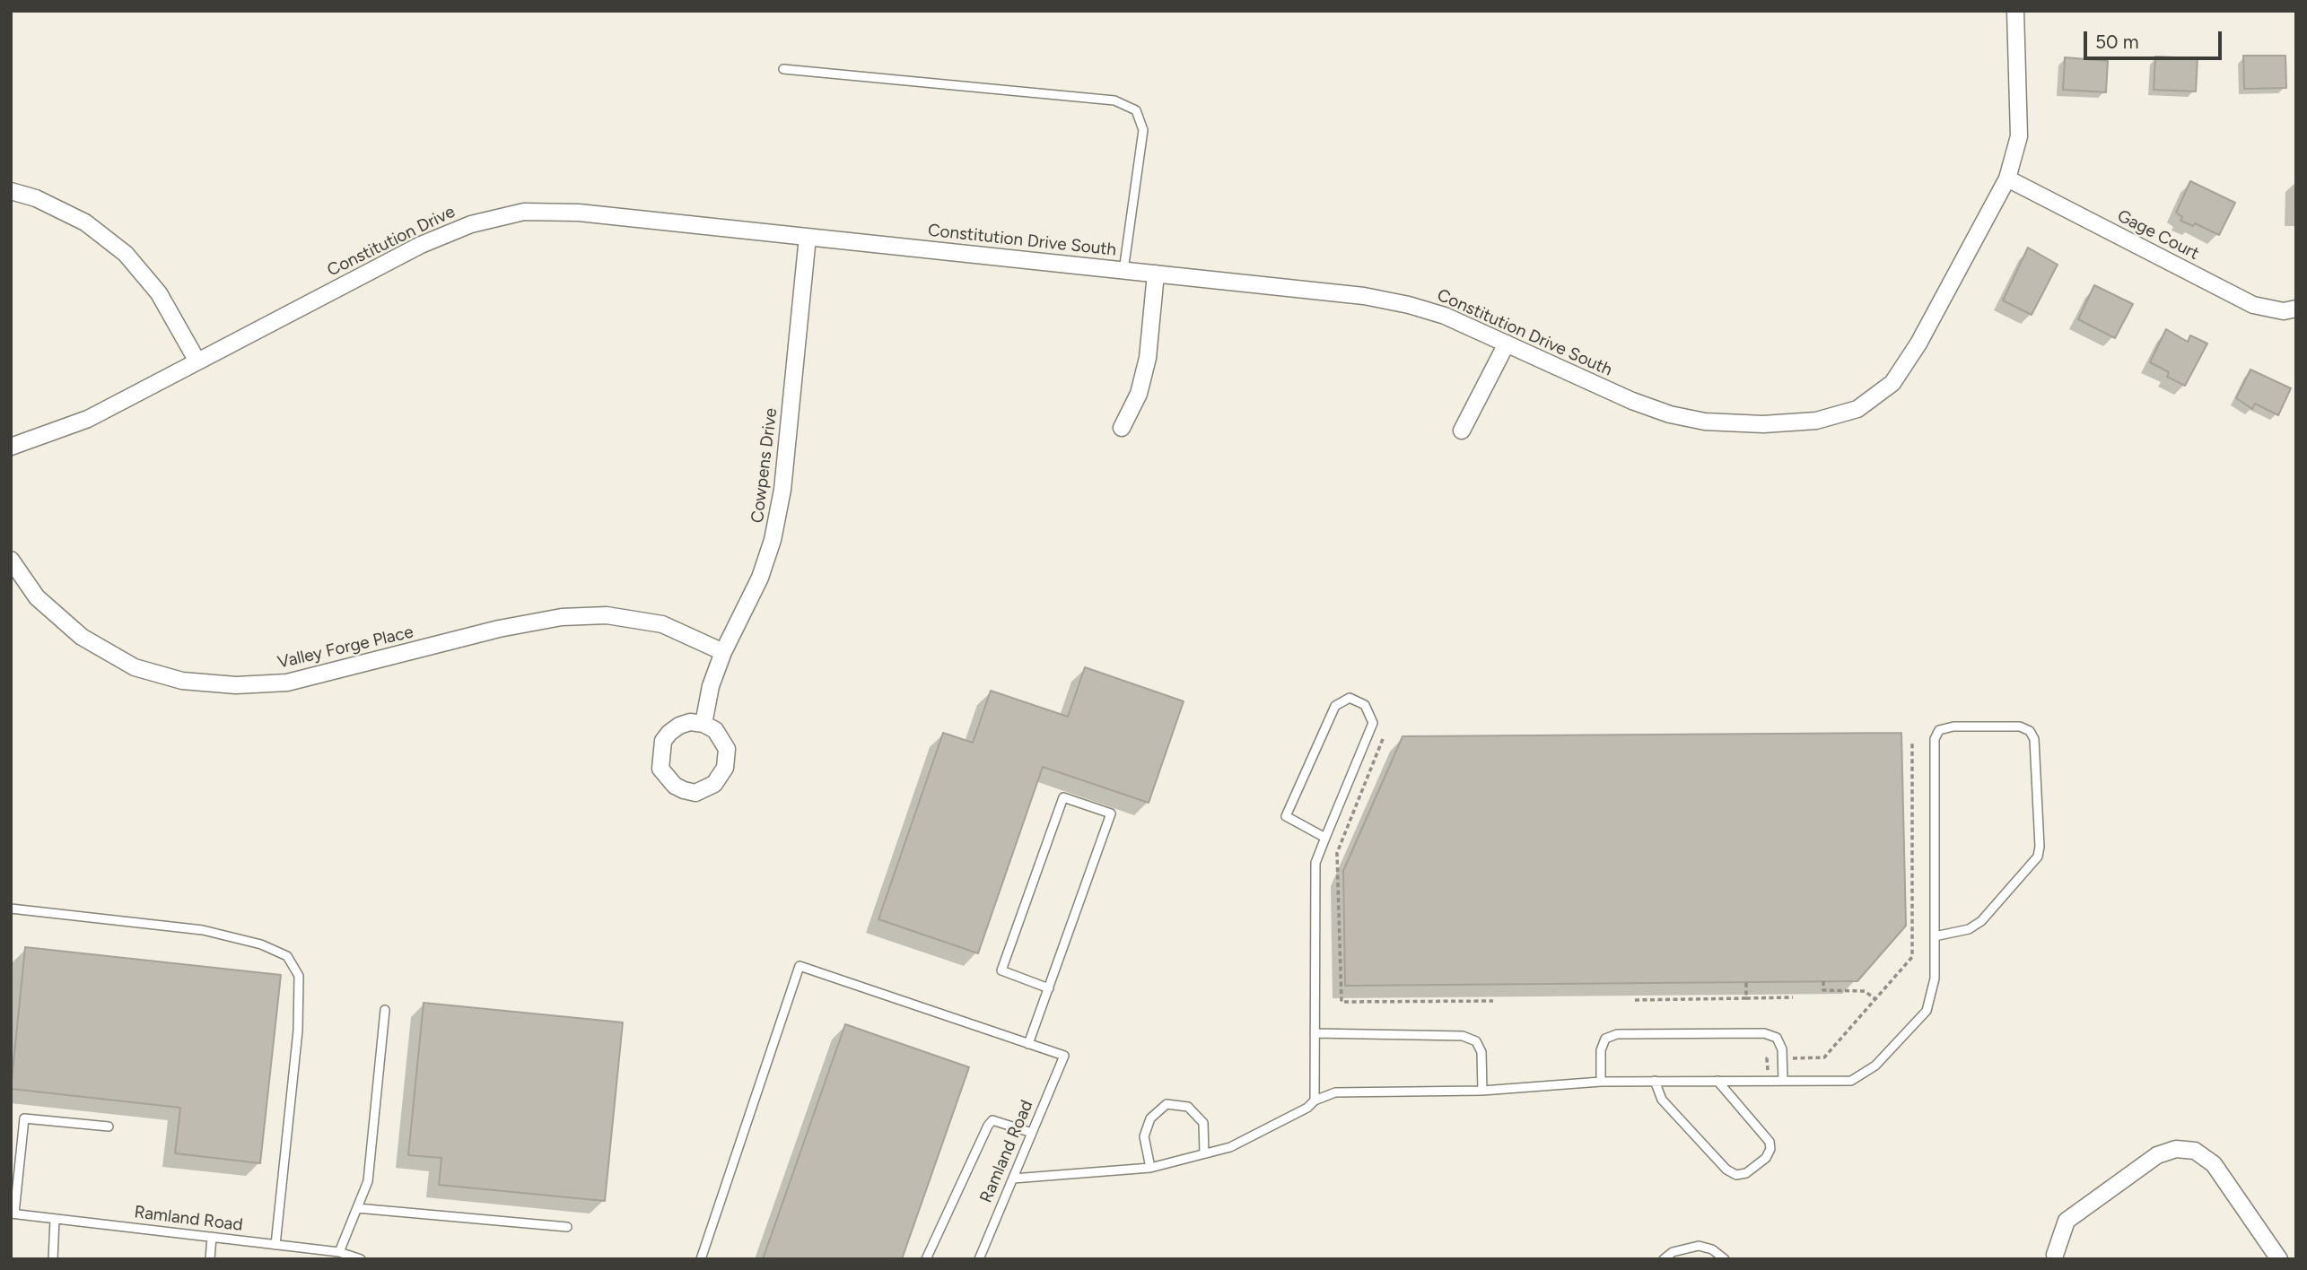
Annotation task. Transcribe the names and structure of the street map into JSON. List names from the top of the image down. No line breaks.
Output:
{"streets":{"street":["Gage Court","Constitution Drive South","Constitution Drive","Cowpens Drive","Valley Forge Place"],"lane":["Ramland Road"]},"crossings":[["Gage Court","Constitution Drive South"],["Constitution Drive South","Constitution Drive"],["Constitution Drive","Cowpens Drive"],["Cowpens Drive","Valley Forge Place"]],"scale_bar":"50 m"}
